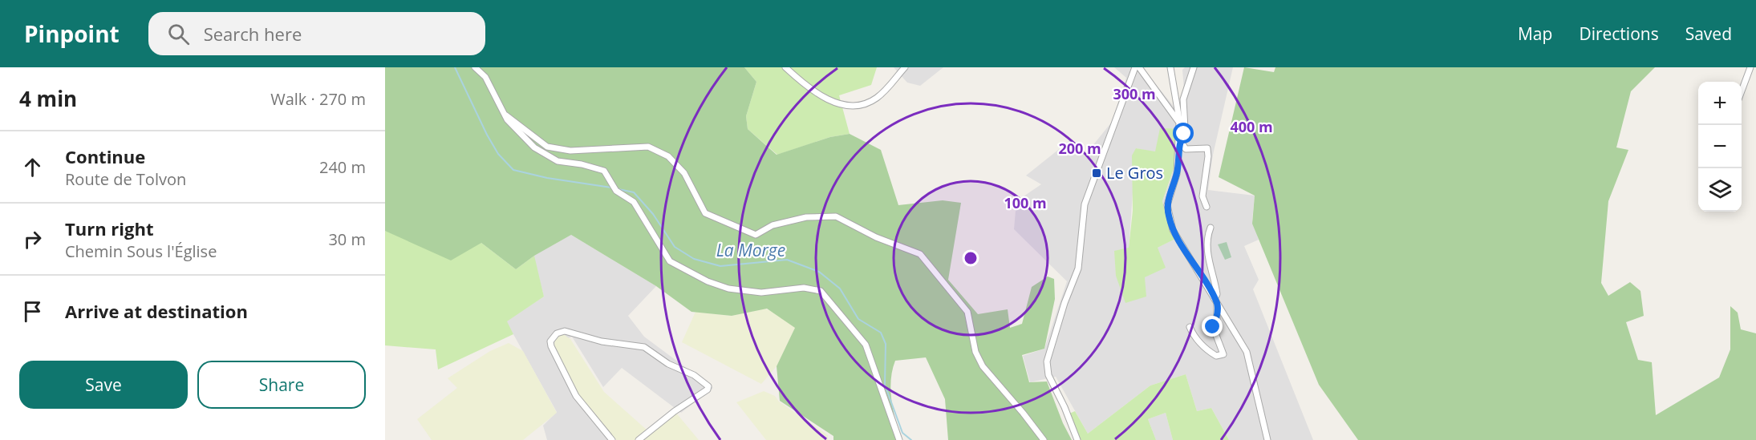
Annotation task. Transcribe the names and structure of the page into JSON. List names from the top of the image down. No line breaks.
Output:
{"water":["La Morge"],"places":{"transit":["Le Gros"]},"page":{"header":"Pinpoint","search":"Search here","nav":["Map","Directions","Saved"],"heading":["4 min","Walk · 270 m"],"map_buttons":["+","−"],"list":[["Continue","Route de Tolvon","240 m"],["Turn right","Chemin Sous l'Église","30 m"],"Arrive at destination"],"buttons":["Save","Share"]},"rings":["300 m","400 m","200 m","100 m"]}
